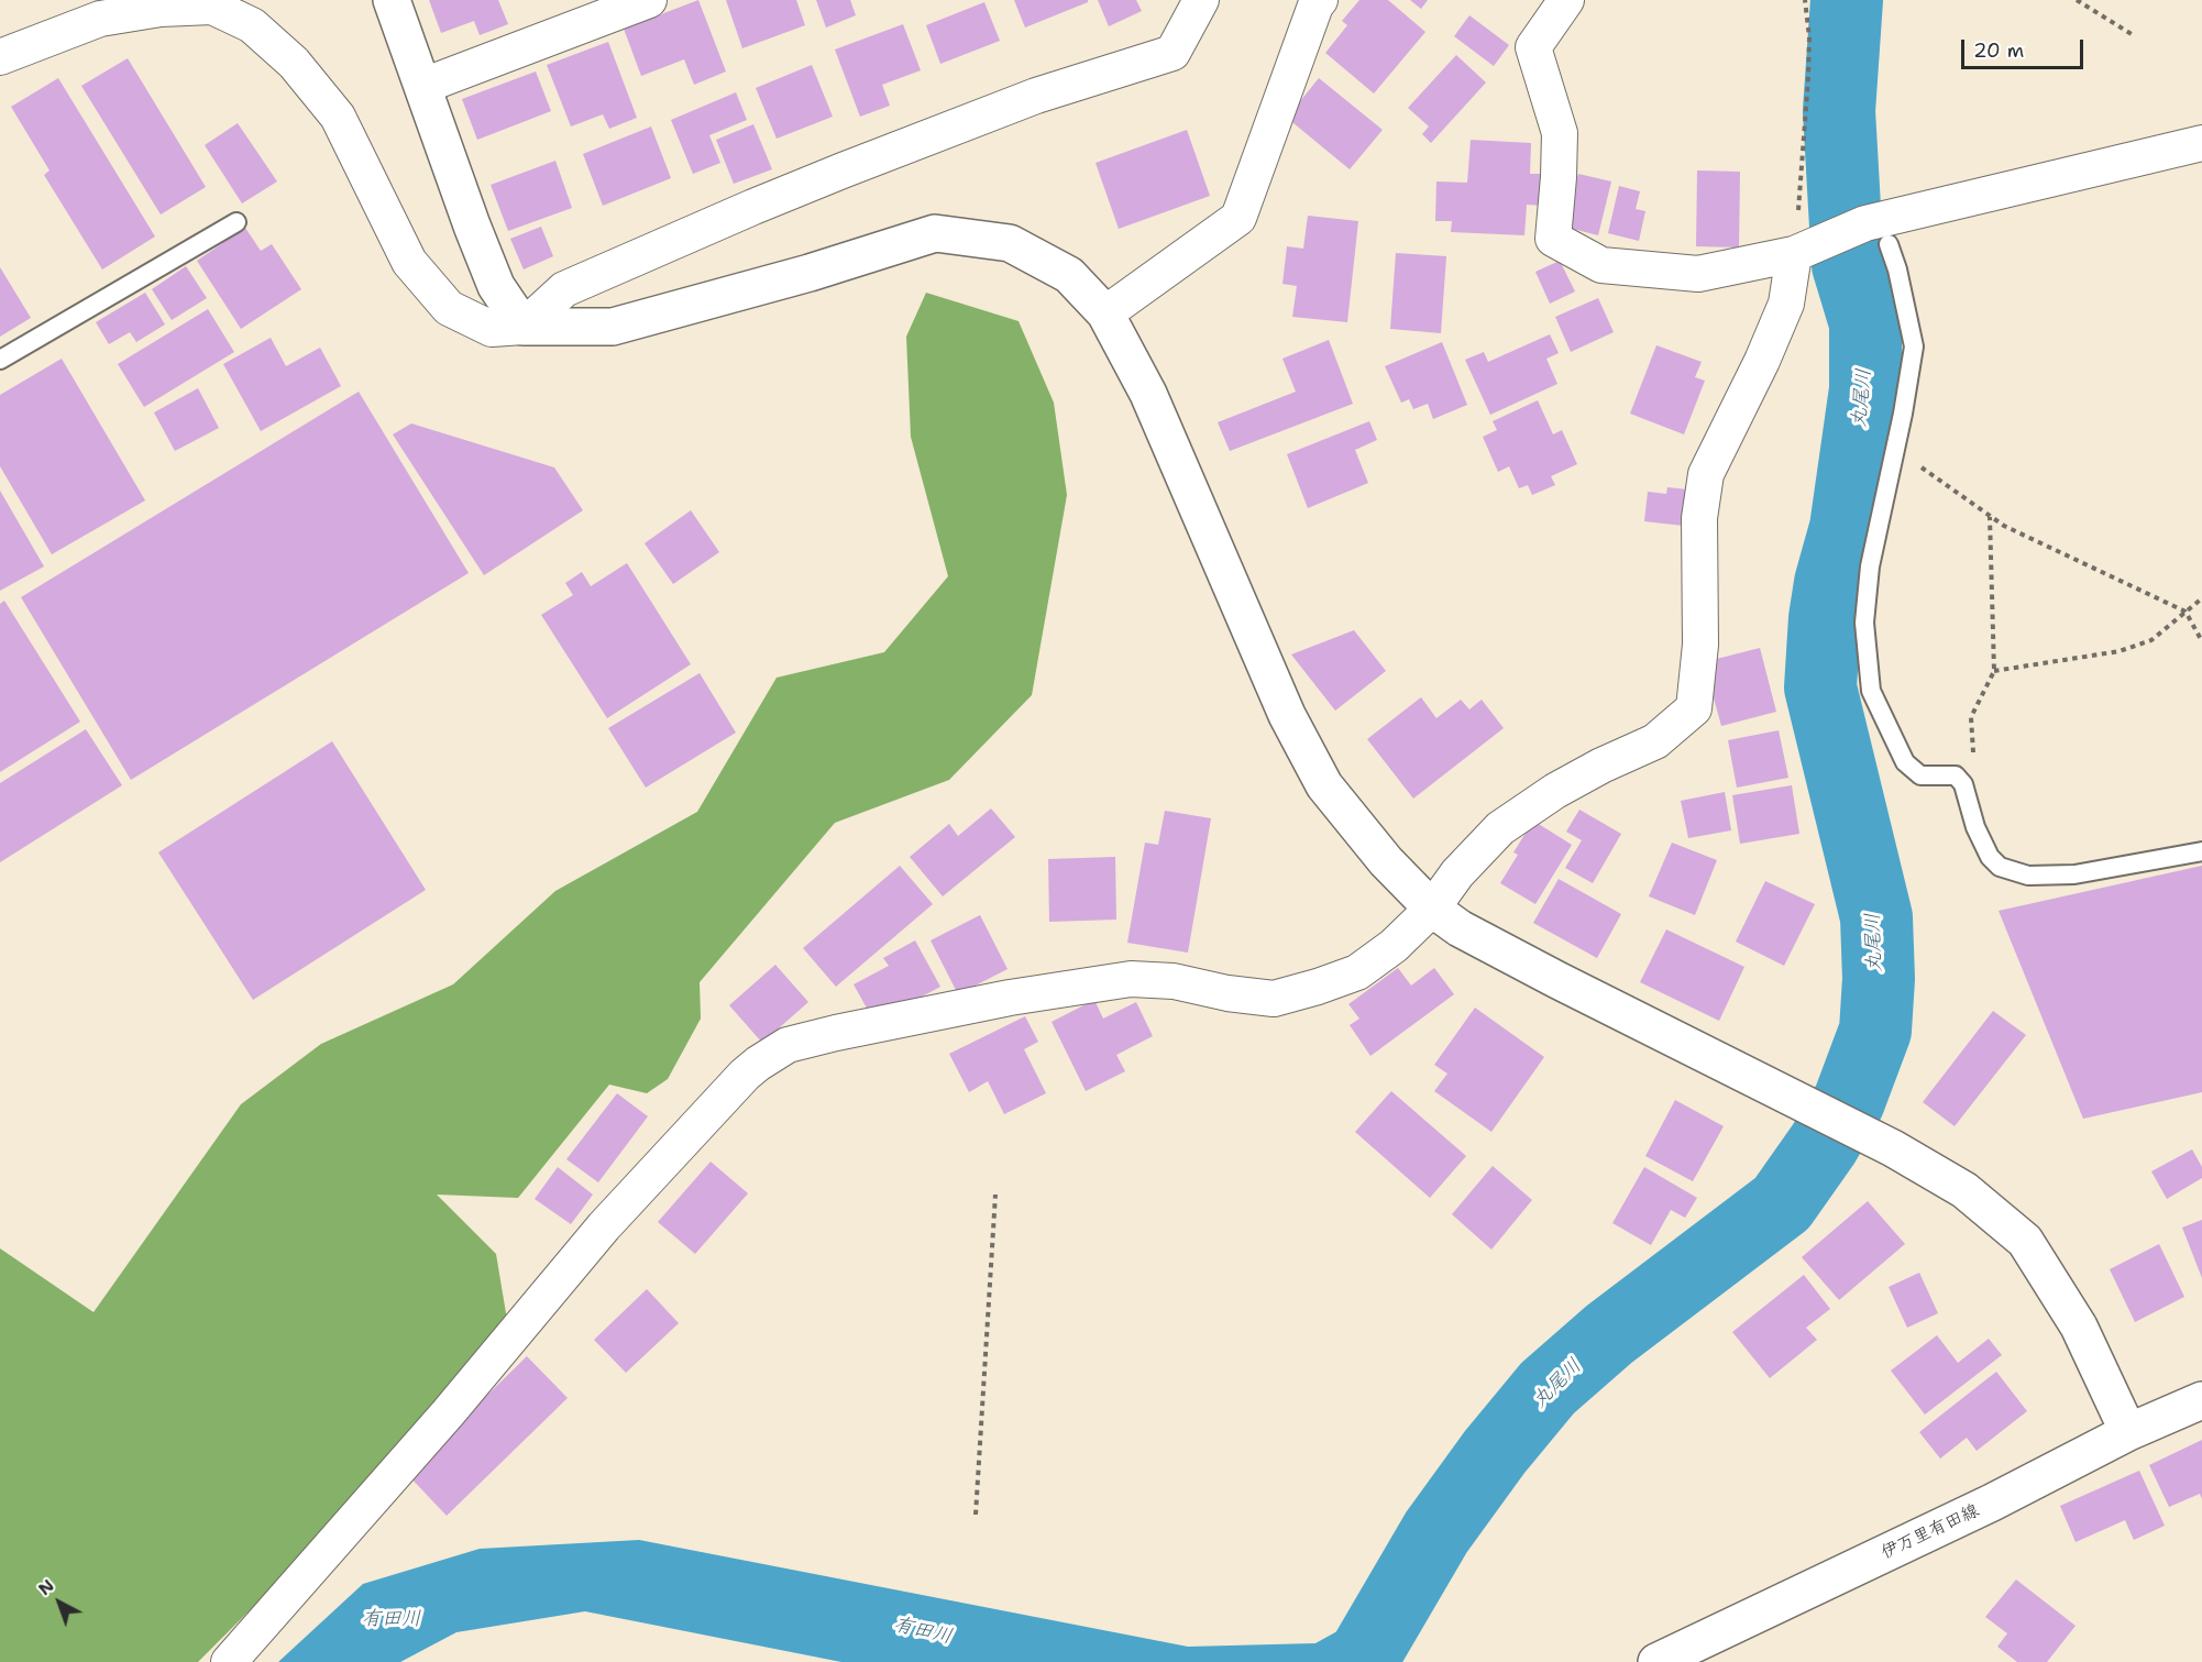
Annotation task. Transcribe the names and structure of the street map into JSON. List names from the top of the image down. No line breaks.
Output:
{"streets":{"street":["伊万里有田線"]},"water":["丸尾川","有田川"],"scale_bar":"20 m","north":"top left"}
